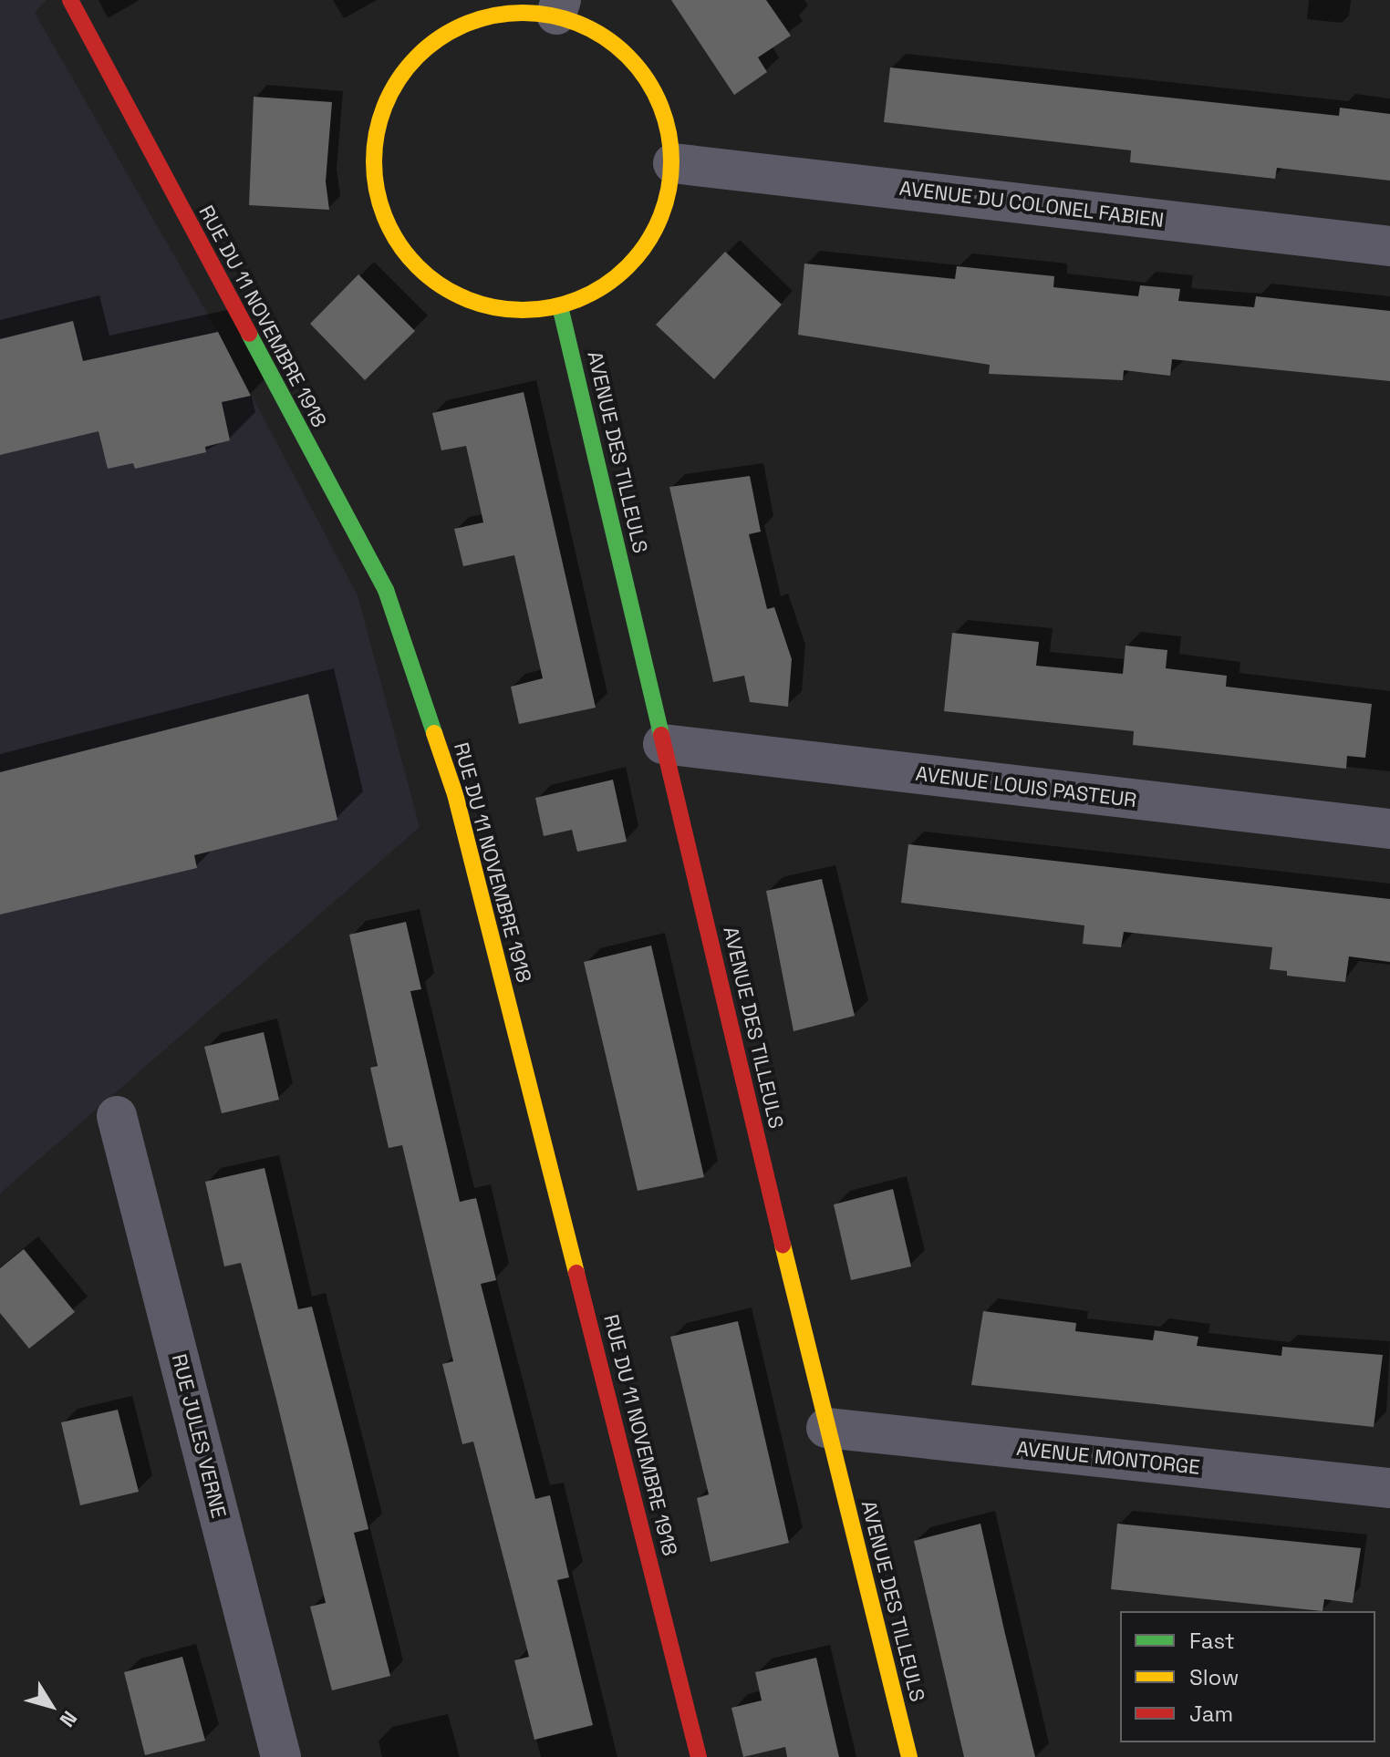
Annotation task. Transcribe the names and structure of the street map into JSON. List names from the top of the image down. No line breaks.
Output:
{"streets":{"street":["AVENUE DU COLONEL FABIEN","RUE DU 11 NOVEMBRE 1918","AVENUE DES TILLEULS","AVENUE LOUIS PASTEUR","RUE JULES VERNE","AVENUE MONTORGE"]},"crossings":[["AVENUE DES TILLEULS","AVENUE LOUIS PASTEUR"],["AVENUE DES TILLEULS","AVENUE MONTORGE"]],"legend":["Fast","Slow","Jam"],"north":"bottom right"}
